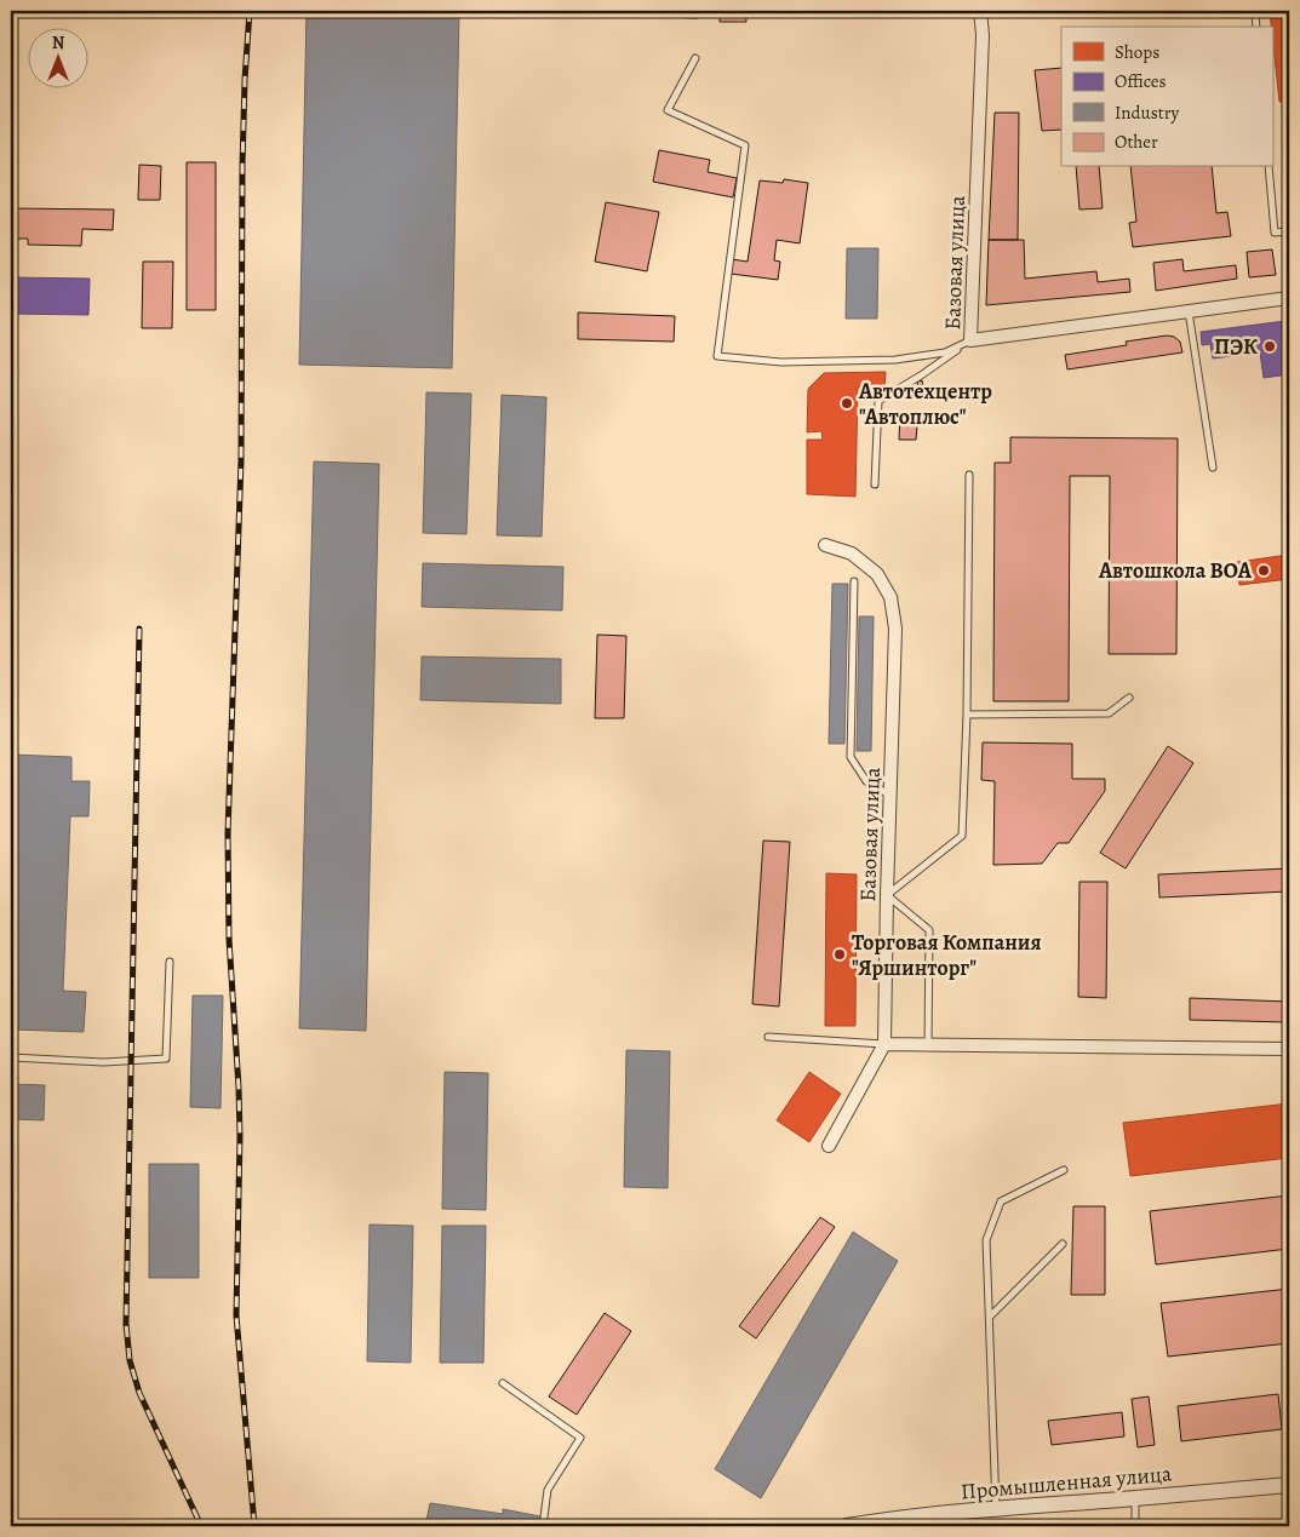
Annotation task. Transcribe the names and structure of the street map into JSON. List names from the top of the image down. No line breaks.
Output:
{"streets":{"street":["Базовая улица","Промышленная улица"]},"places":["ПЭК","Автотехцентр \"Автоплюс\"","Автошкола ВОА","Торговая Компания \"Яршинторг\""],"legend":["Shops","Offices","Industry","Other"],"north":"top"}
